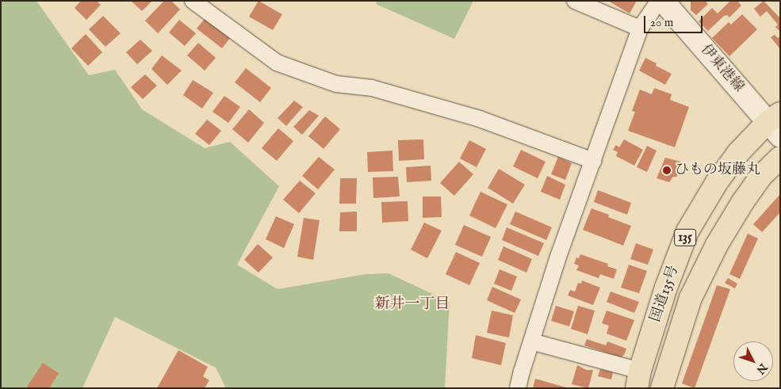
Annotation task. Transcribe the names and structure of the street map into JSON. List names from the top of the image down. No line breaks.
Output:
{"streets":{"highway":["135","国道135号"],"main road":["伊東港線"]},"crossings":[["伊東港線","国道135号"]],"districts":["新井一丁目"],"places":["ひもの坂藤丸"],"scale_bar":"20 m","north":"bottom right"}
